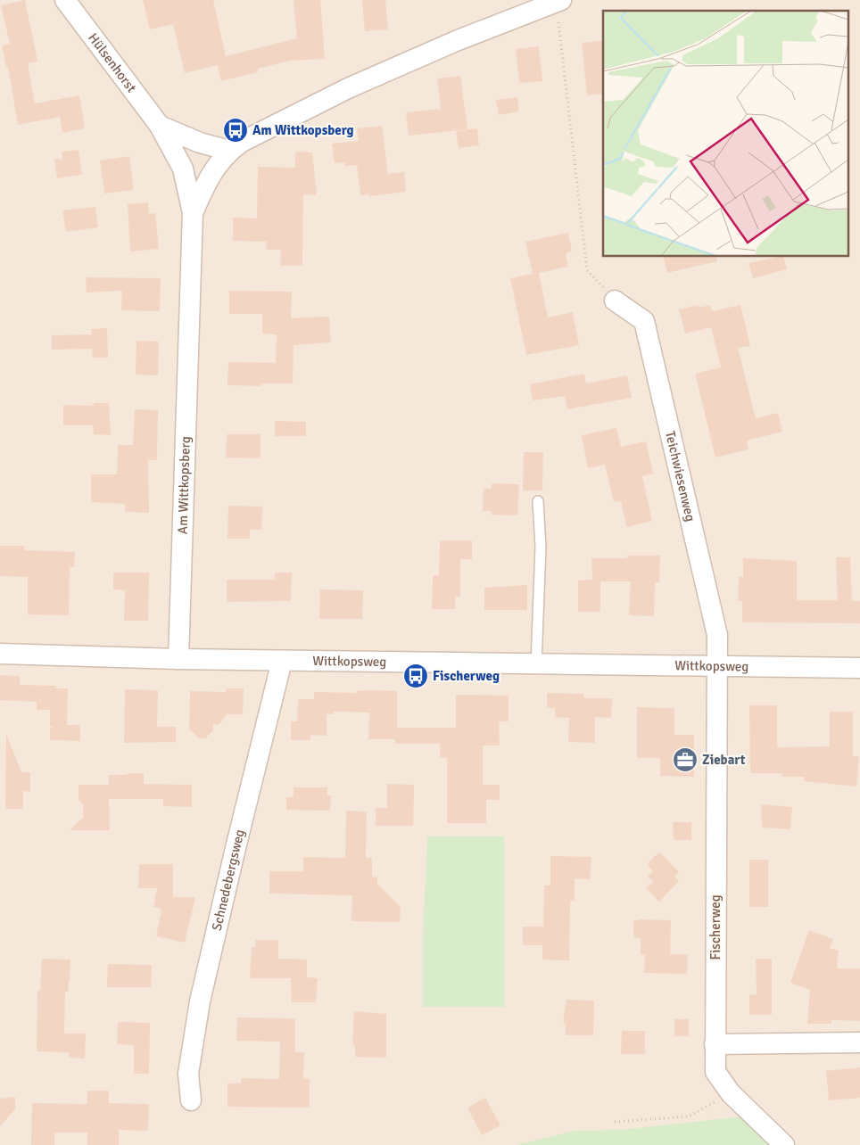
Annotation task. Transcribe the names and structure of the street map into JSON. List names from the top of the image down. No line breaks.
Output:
{"streets":{"street":["Hülsenhorst","Teichwiesenweg","Am Wittkopsberg","Wittkopsweg","Schnedebergsweg","Fischerweg"]},"crossings":[["Hülsenhorst","Am Wittkopsberg"],["Teichwiesenweg","Wittkopsweg"],["Teichwiesenweg","Fischerweg"],["Am Wittkopsberg","Wittkopsweg"],["Wittkopsweg","Schnedebergsweg"],["Wittkopsweg","Fischerweg"]],"places":{"bus stop":["Am Wittkopsberg","Fischerweg"],"office":["Ziebart"]}}
